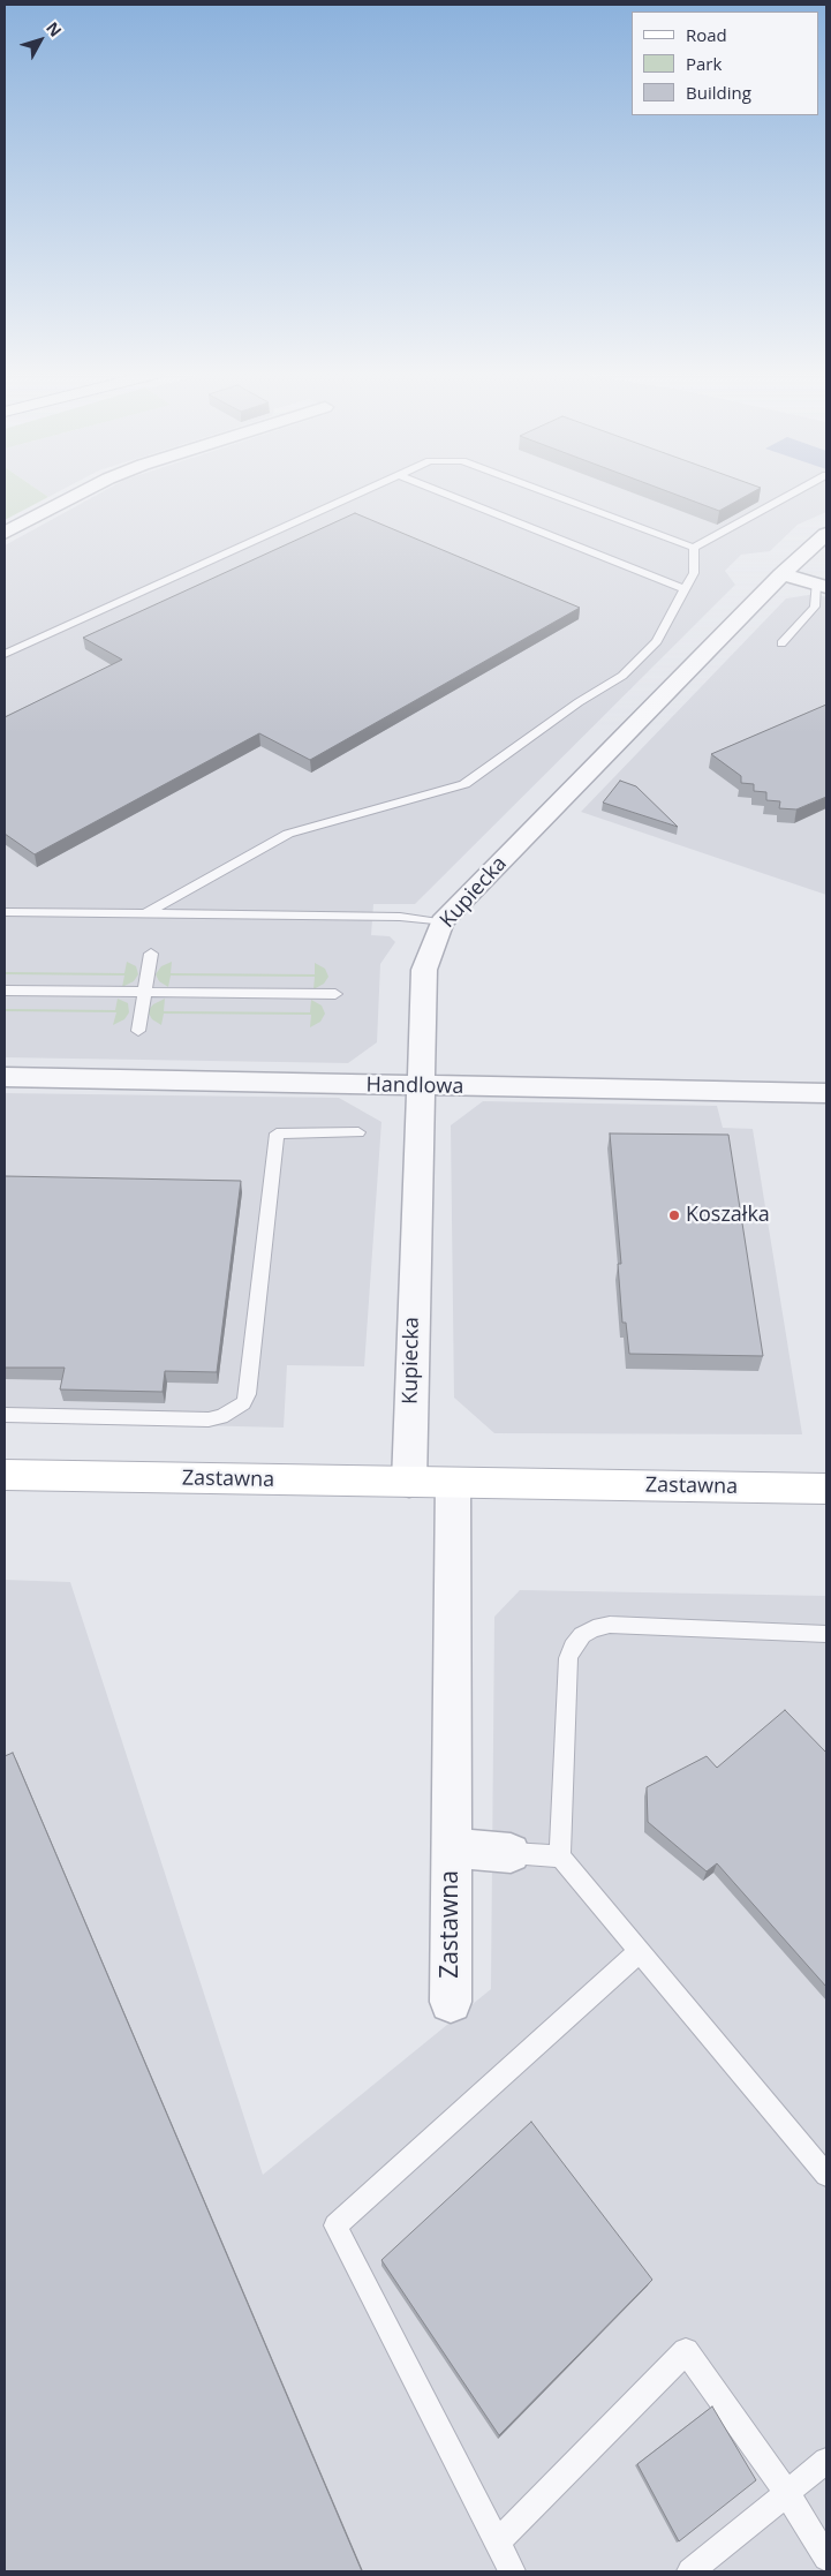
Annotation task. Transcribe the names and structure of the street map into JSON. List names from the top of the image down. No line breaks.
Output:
{"streets":{"main road":["Zastawna"],"street":["Kupiecka","Handlowa"]},"crossings":[["Kupiecka","Handlowa"],["Kupiecka","Zastawna"]],"places":["Koszałka"],"legend":["Road","Park","Building"],"north":"top right"}
